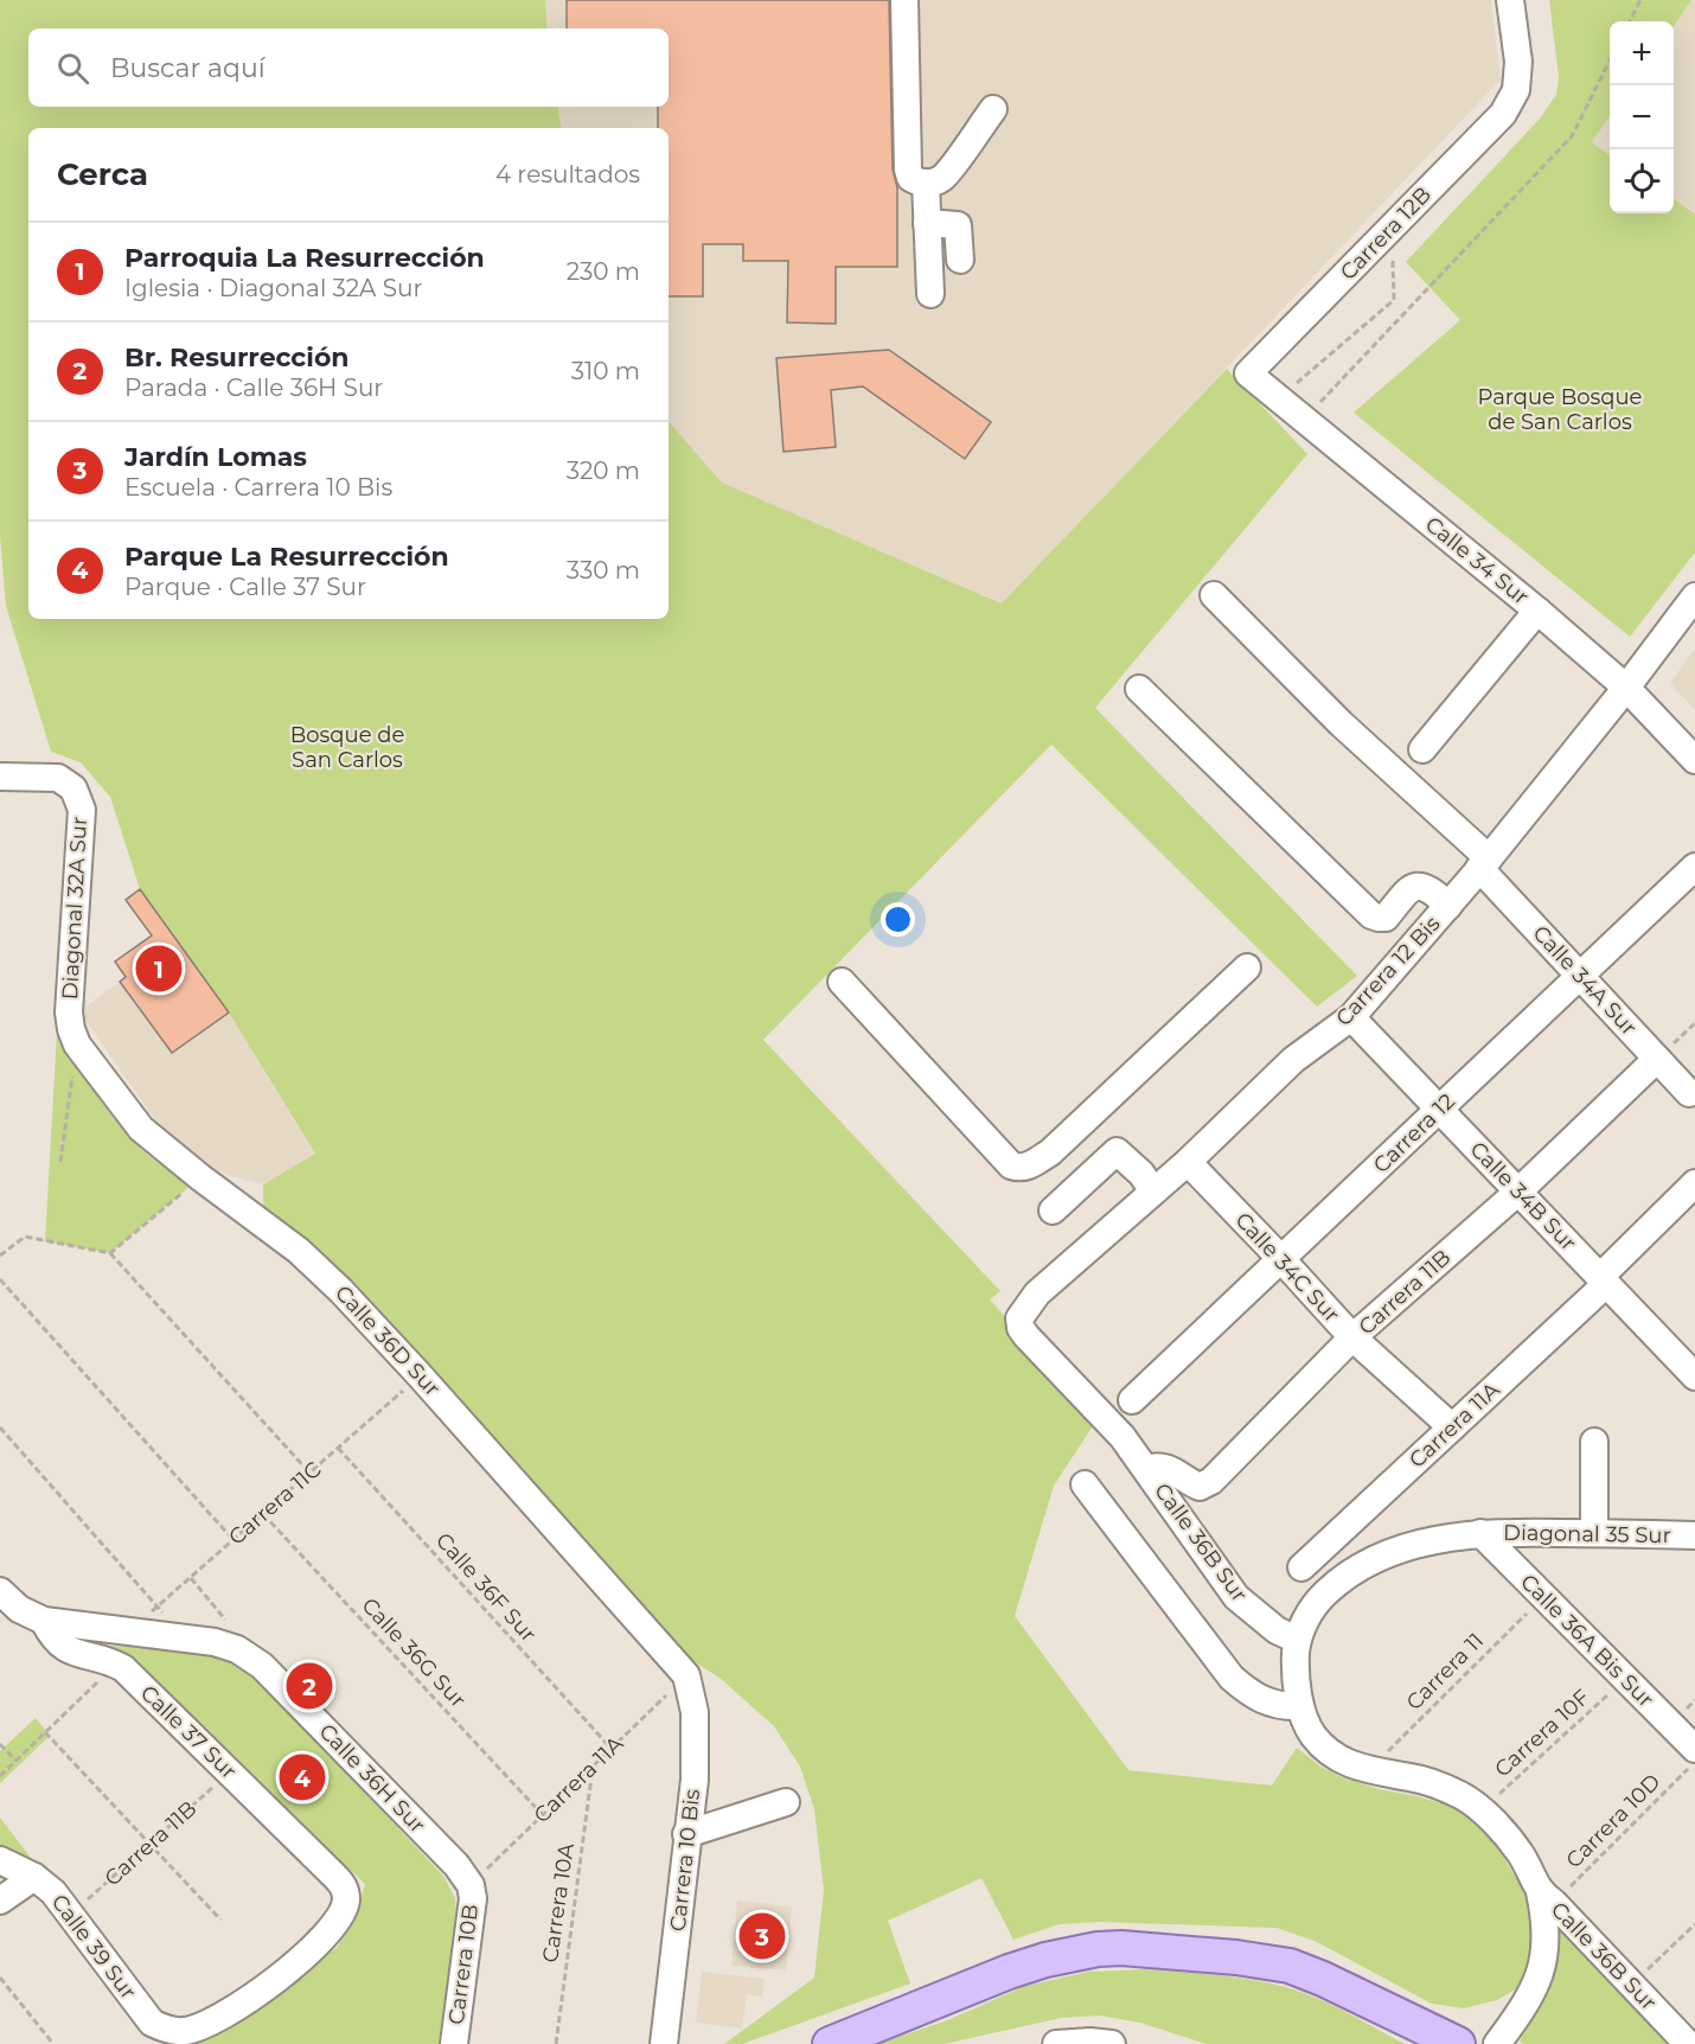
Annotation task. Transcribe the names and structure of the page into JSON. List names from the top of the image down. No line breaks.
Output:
{"streets":{"street":["Carrera 12B","Calle 34 Sur","Diagonal 32A Sur","Carrera 12 Bis","Calle 34A Sur","Carrera 12","Calle 34B Sur","Calle 34C Sur","Carrera 11B","Calle 36D Sur","Carrera 11A","Diagonal 35 Sur","Calle 36B Sur","Calle 36A Bis Sur","Calle 37 Sur","Calle 36H Sur","Carrera 10 Bis","Calle 39 Sur","Carrera 10B"],"path":["Carrera 11C","Calle 36F Sur","Calle 36G Sur","Carrera 11","Carrera 10F","Carrera 10D","Carrera 10A"]},"crossings":[["Carrera 12B","Calle 34 Sur"],["Calle 34 Sur","Carrera 12 Bis"],["Diagonal 32A Sur","Calle 36D Sur"],["Carrera 12 Bis","Calle 34A Sur"],["Carrera 12 Bis","Calle 34B Sur"],["Carrera 12 Bis","Calle 34C Sur"],["Carrera 12 Bis","Calle 36B Sur"],["Calle 34A Sur","Carrera 12"],["Calle 34A Sur","Carrera 11B"],["Carrera 12","Calle 34B Sur"],["Carrera 12","Calle 34C Sur"],["Calle 34B Sur","Carrera 11B"],["Calle 34B Sur","Carrera 11A"],["Calle 34C Sur","Carrera 11B"],["Calle 34C Sur","Carrera 11A"],["Carrera 11B","Calle 36B Sur"],["Carrera 11B","Calle 37 Sur"],["Carrera 11B","Calle 39 Sur"],["Calle 36D Sur","Carrera 11A"],["Calle 36D Sur","Carrera 11C"],["Calle 36D Sur","Carrera 10 Bis"],["Carrera 11A","Calle 36F Sur"],["Carrera 11A","Calle 36G Sur"],["Carrera 11A","Calle 36H Sur"],["Carrera 11A","Carrera 10 Bis"],["Carrera 11A","Carrera 10A"],["Carrera 11A","Carrera 10B"],["Carrera 11C","Calle 36F Sur"],["Carrera 11C","Calle 36G Sur"],["Diagonal 35 Sur","Calle 36B Sur"],["Diagonal 35 Sur","Calle 36A Bis Sur"],["Calle 36B Sur","Carrera 11"],["Calle 36B Sur","Carrera 10F"],["Calle 36B Sur","Carrera 10D"],["Calle 36A Bis Sur","Carrera 11"],["Calle 36A Bis Sur","Carrera 10F"],["Calle 37 Sur","Calle 39 Sur"],["Calle 36H Sur","Carrera 10B"]],"parks":["Parque Bosque de San Carlos","Bosque de San Carlos"],"page":{"map_buttons":["+","−"],"search":"Buscar aquí","heading":["Cerca","4 resultados"],"list":[{"mark":"1","name":"Parroquia La Resurrección","note":"Iglesia · Diagonal 32A Sur","value":"230 m"},{"mark":"2","name":"Br. Resurrección","note":"Parada · Calle 36H Sur","value":"310 m"},{"mark":"3","name":"Jardín Lomas","note":"Escuela · Carrera 10 Bis","value":"320 m"},{"mark":"4","name":"Parque La Resurrección","note":"Parque · Calle 37 Sur","value":"330 m"}],"pins":["1","2","4","3"]}}
